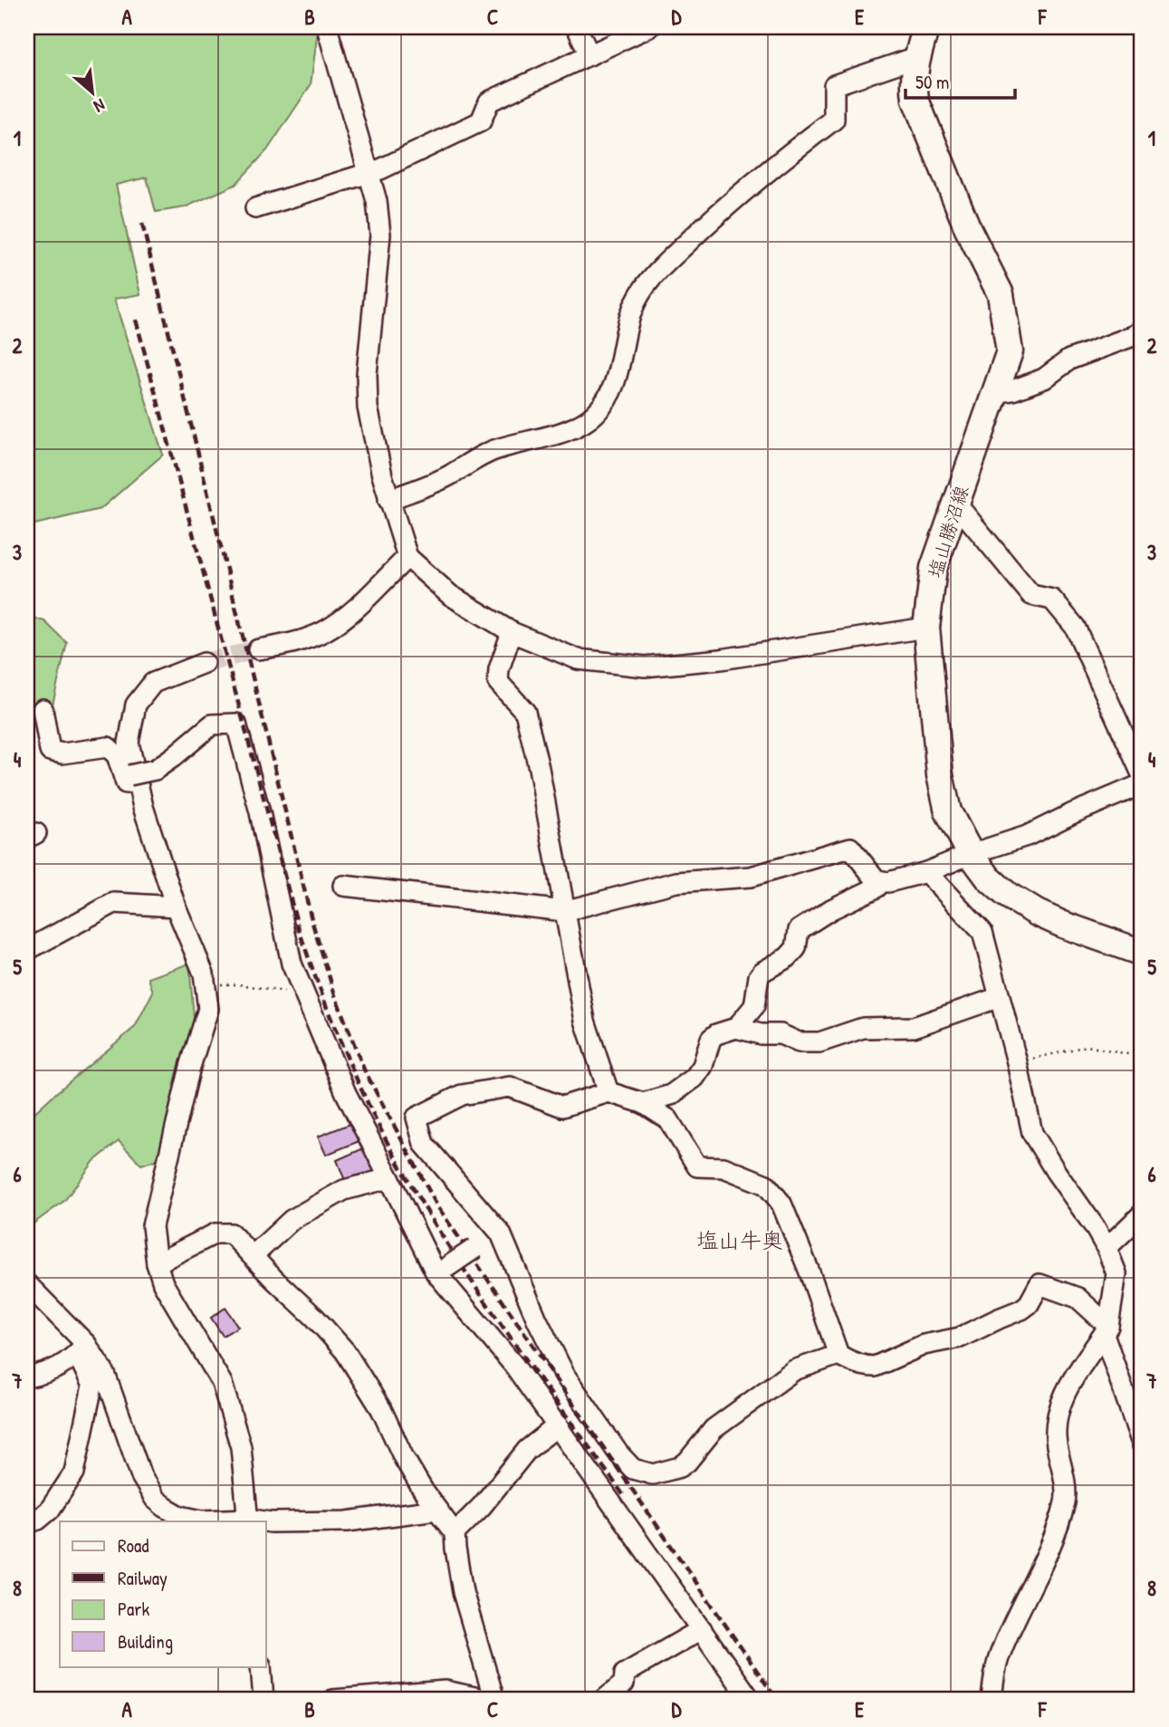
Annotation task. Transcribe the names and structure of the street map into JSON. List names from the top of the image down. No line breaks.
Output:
{"streets":{"main road":["塩山勝沼線"]},"districts":["塩山牛奥"],"legend":["Road","Railway","Park","Building"],"scale_bar":"50 m","north":"bottom right","grid":{"columns":["A","B","C","D","E","F"],"rows":["1","2","3","4","5","6","7","8"]}}
